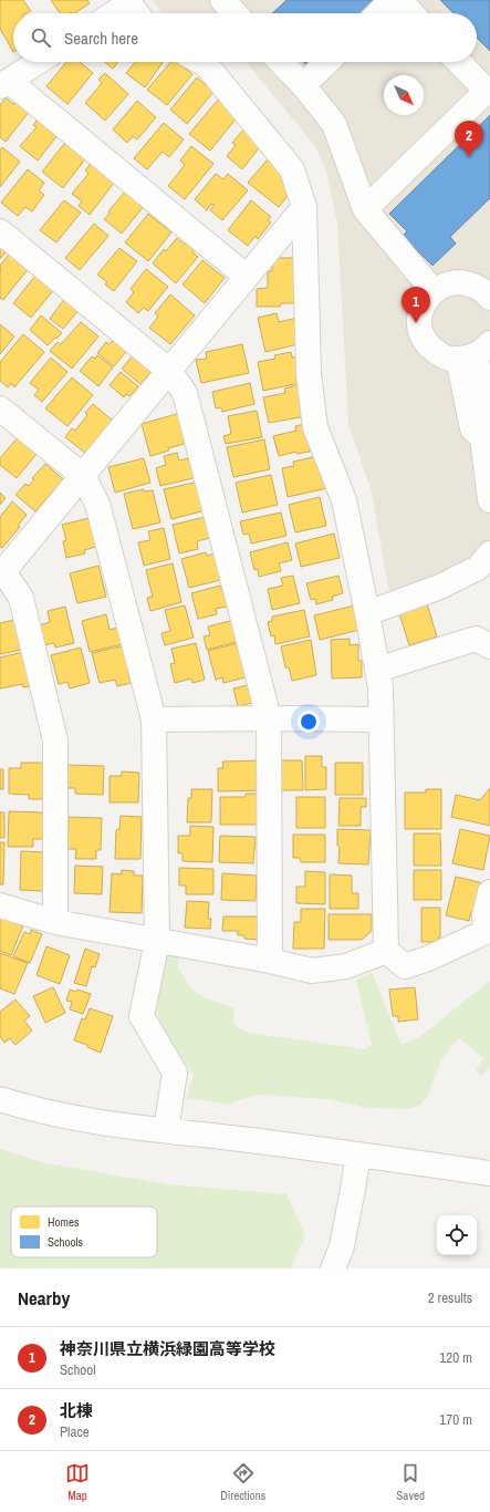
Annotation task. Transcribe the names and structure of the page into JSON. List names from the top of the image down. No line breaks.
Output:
{"legend":["Homes","Schools"],"north":"bottom right","page":{"search":"Search here","pins":["2","1"],"heading":["Nearby","2 results"],"list":[{"mark":"1","name":"神奈川県立横浜緑園高等学校","note":"School","value":"120 m"},{"mark":"2","name":"北棟","note":"Place","value":"170 m"}],"nav":["Map","Directions","Saved"]}}
